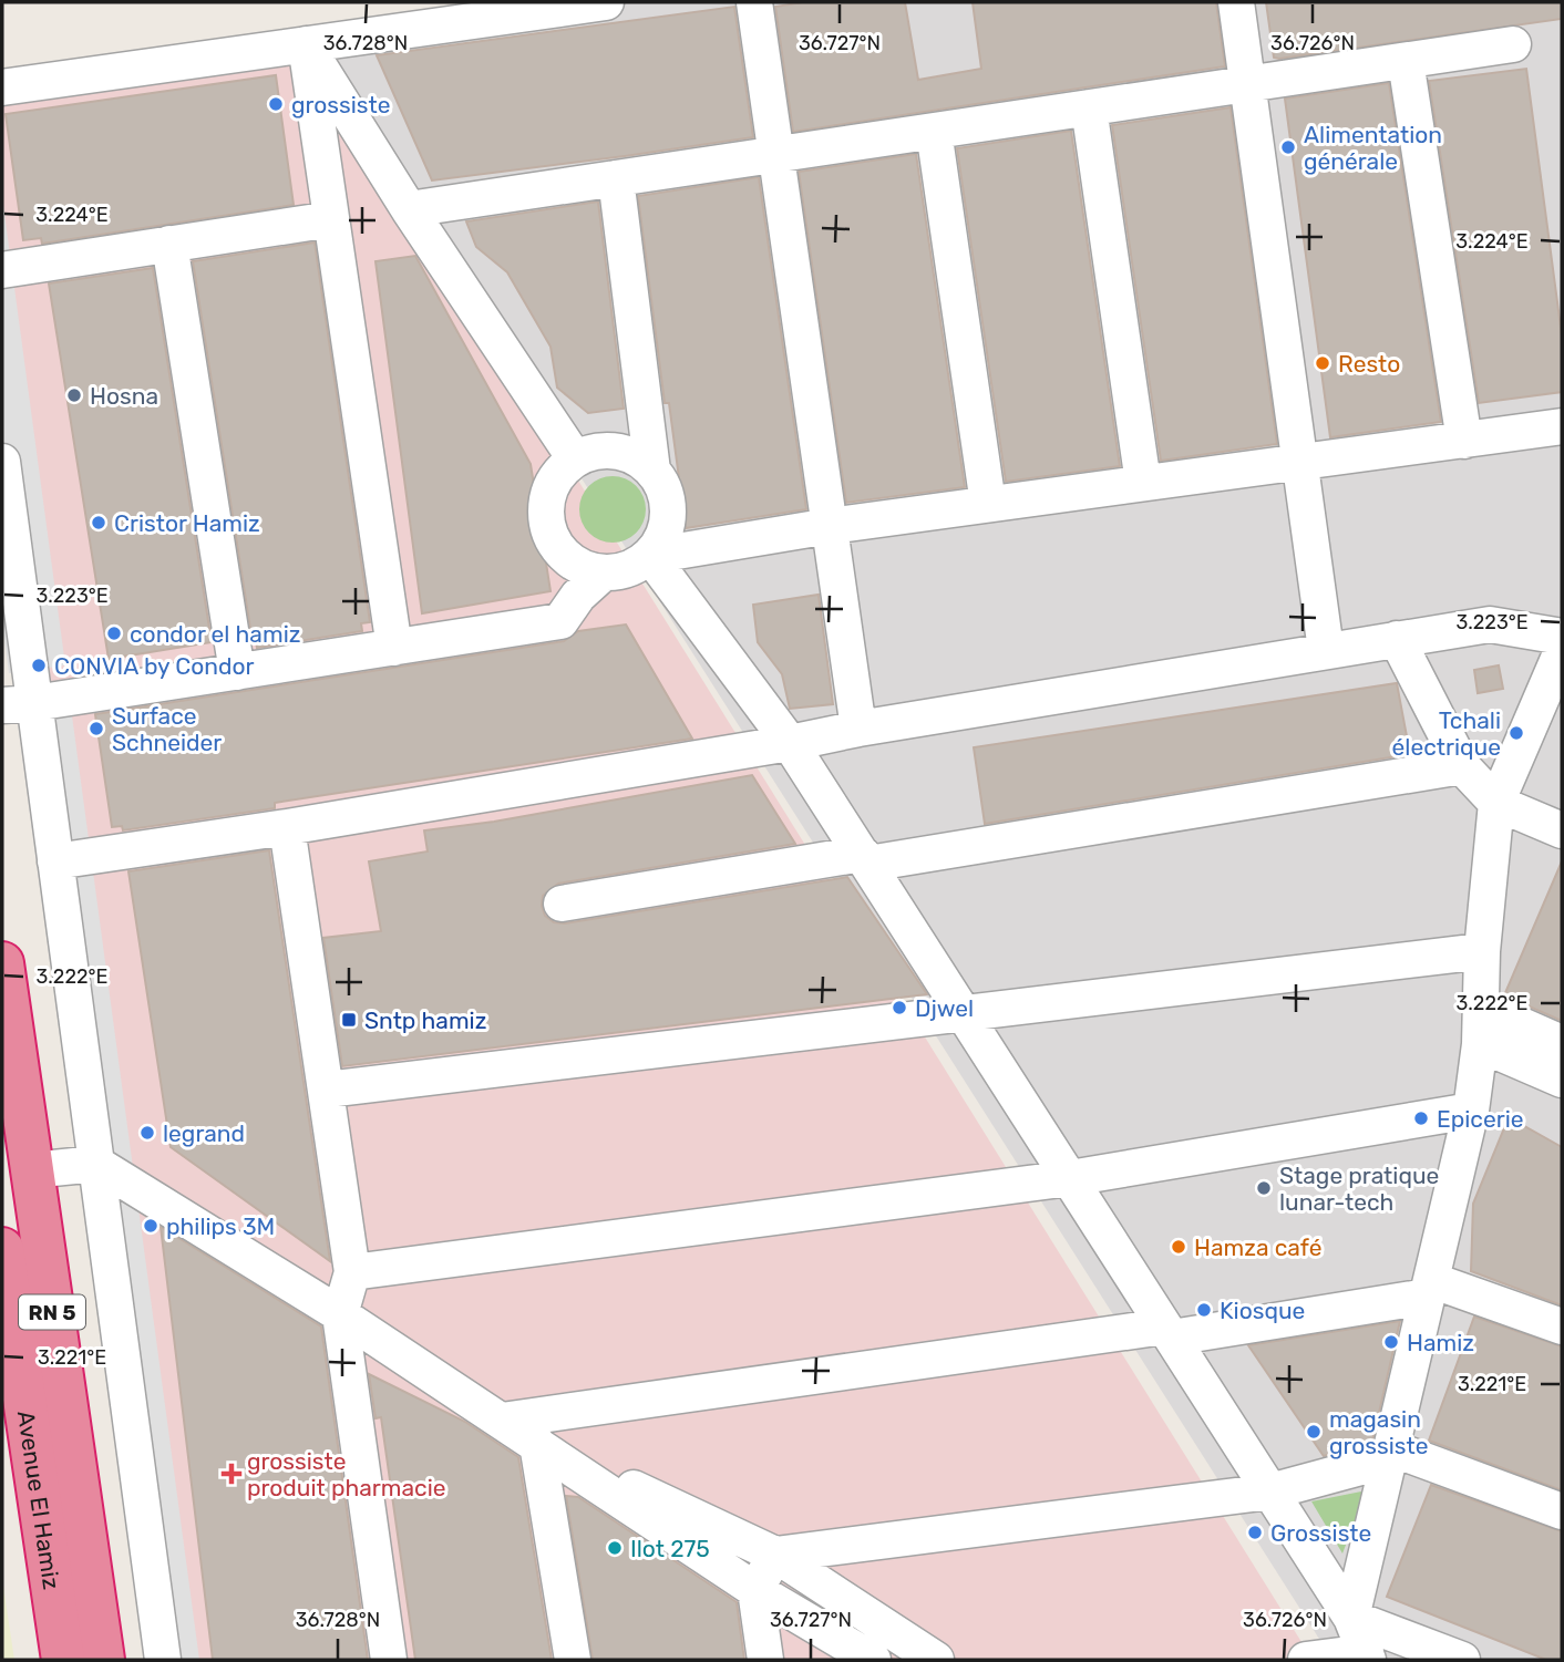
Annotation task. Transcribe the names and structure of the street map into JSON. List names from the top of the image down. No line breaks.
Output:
{"streets":{"highway":["RN 5","Avenue El Hamiz"]},"places":{"other":["grossiste","Alimentation générale","Resto","Hosna","Cristor Hamiz","condor el hamiz","CONVIA by Condor","Surface Schneider","Tchali électrique","Djwel","Epicerie","legrand","Stage pratique lunar-tech","philips 3M","Hamza café","Kiosque","Hamiz","magasin grossiste","Grossiste","Ilot 275"],"transit":["Sntp hamiz"],"health":["grossiste produit pharmacie"]},"coordinates":["36.728°N","36.727°N","36.726°N","3.224°E","3.223°E","3.222°E","3.221°E"]}
